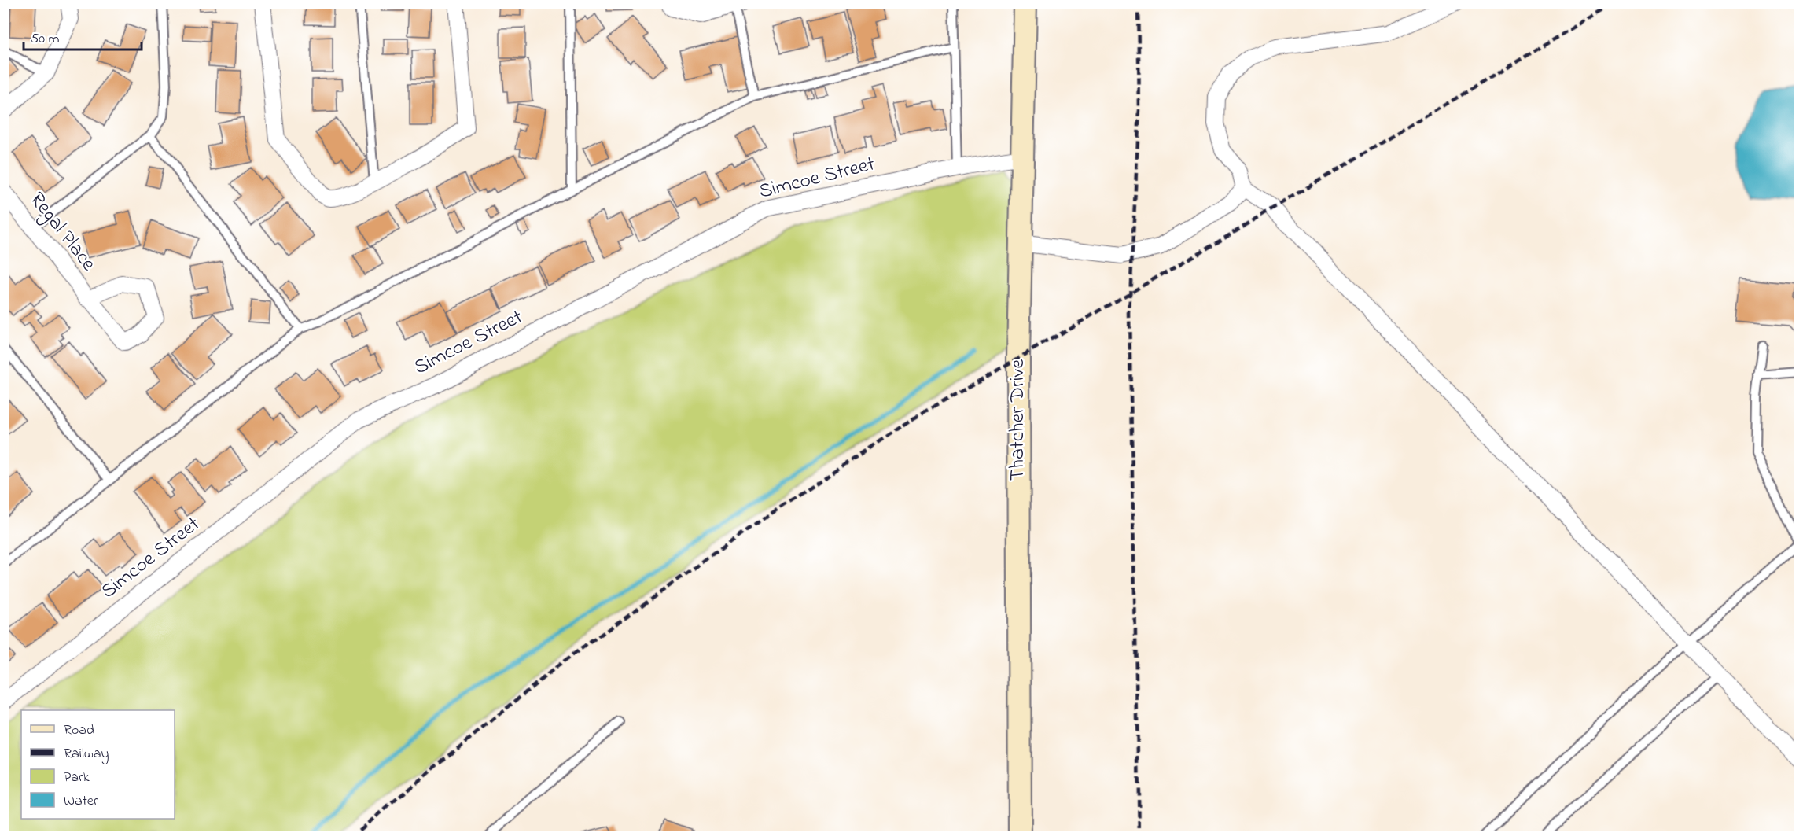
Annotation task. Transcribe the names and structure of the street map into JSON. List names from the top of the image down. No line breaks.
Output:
{"streets":{"main road":["Thatcher Drive"],"street":["Simcoe Street","Regal Place"]},"crossings":[["Simcoe Street","Thatcher Drive"]],"legend":["Road","Railway","Park","Water"],"scale_bar":"50 m"}
